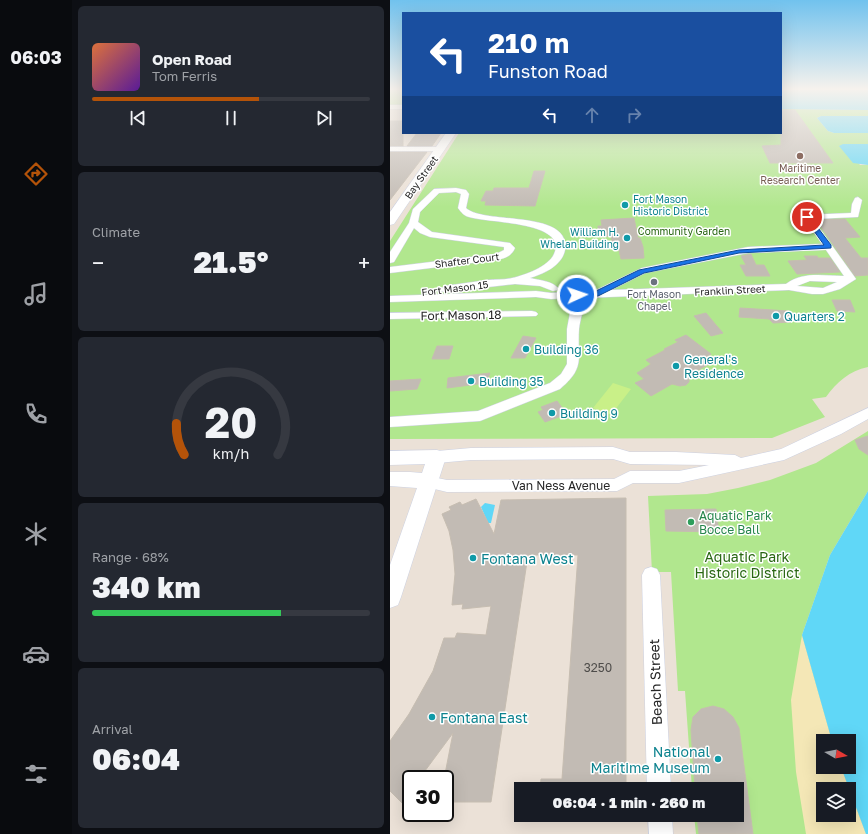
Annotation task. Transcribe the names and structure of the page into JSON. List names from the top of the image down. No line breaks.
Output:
{"streets":{"main road":["Bay Street"],"street":["Shafter Court","Fort Mason 15","Franklin Street","Fort Mason 18","Van Ness Avenue","Beach Street"]},"crossings":[["Fort Mason 15","Franklin Street"]],"parks":["Community Garden","Aquatic Park Historic District"],"places":["Maritime Research Center","Fort Mason Historic District","William H. Whelan Building","Fort Mason Chapel","Quarters 2","Building 36","General's Residence","Building 35","Building 9","Aquatic Park Bocce Ball","Fontana West","Fontana East","National Maritime Museum"],"house_numbers":["3250"],"north":"right","page":{"tabs":"06:03","turn":["210 m","Funston Road"],"song":["Open Road","Tom Ferris"],"tile":["Climate",["Range · 68%","340 km"],["Arrival","06:04"]],"heat":["−","21.5°","+"],"limit":"30","trip":"06:04 · 1 min · 260 m","gauge":["20","km/h"]}}
